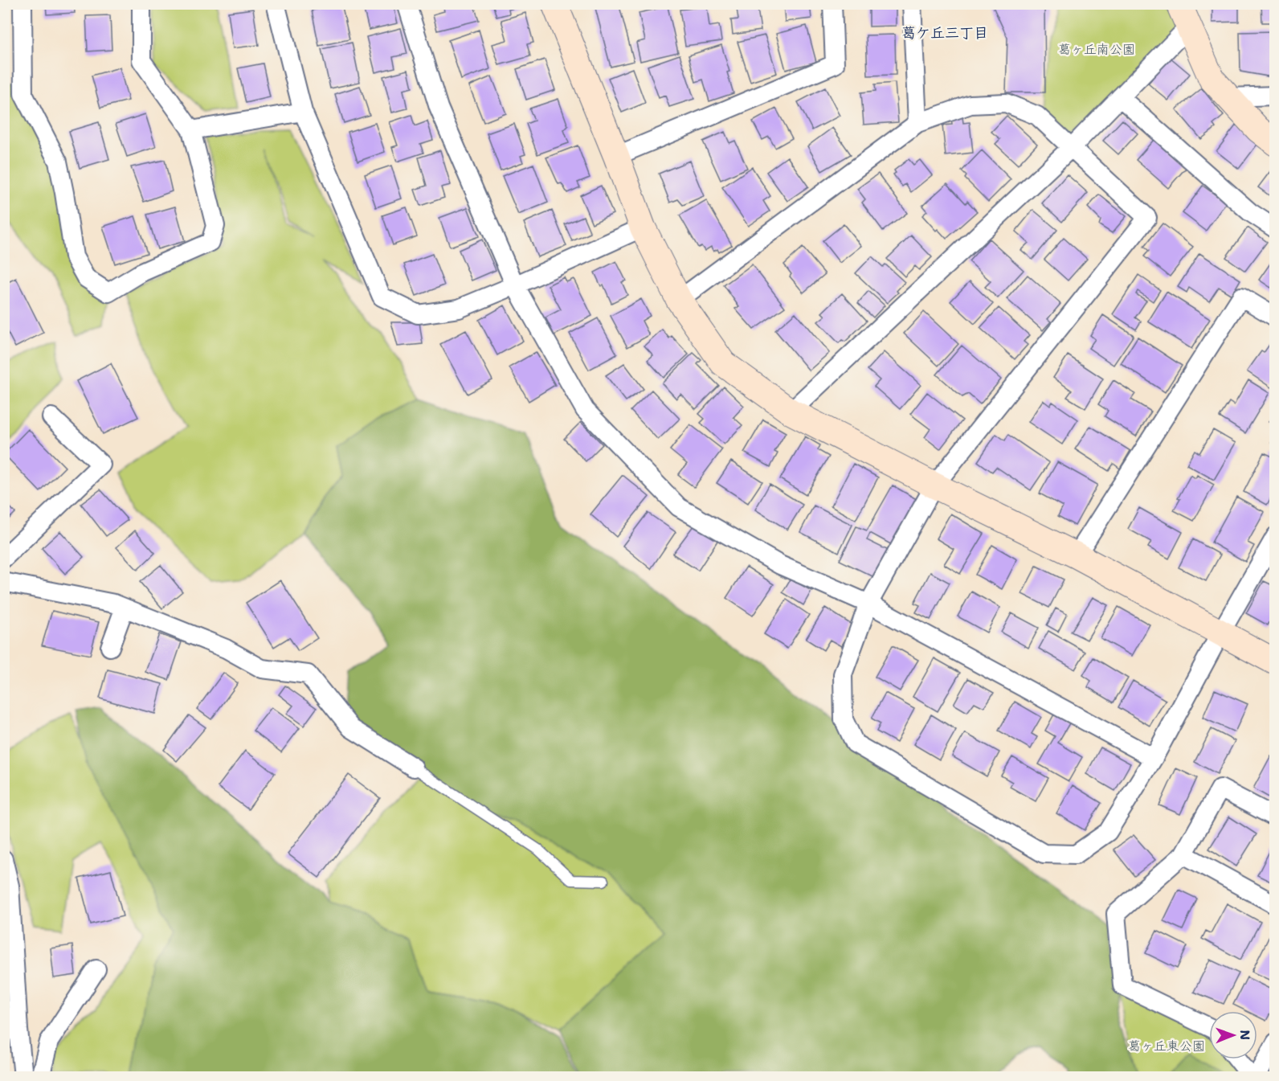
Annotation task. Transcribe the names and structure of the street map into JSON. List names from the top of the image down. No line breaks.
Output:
{"districts":["葛ケ丘三丁目"],"parks":["葛ヶ丘南公園","葛ヶ丘東公園"],"north":"right"}
